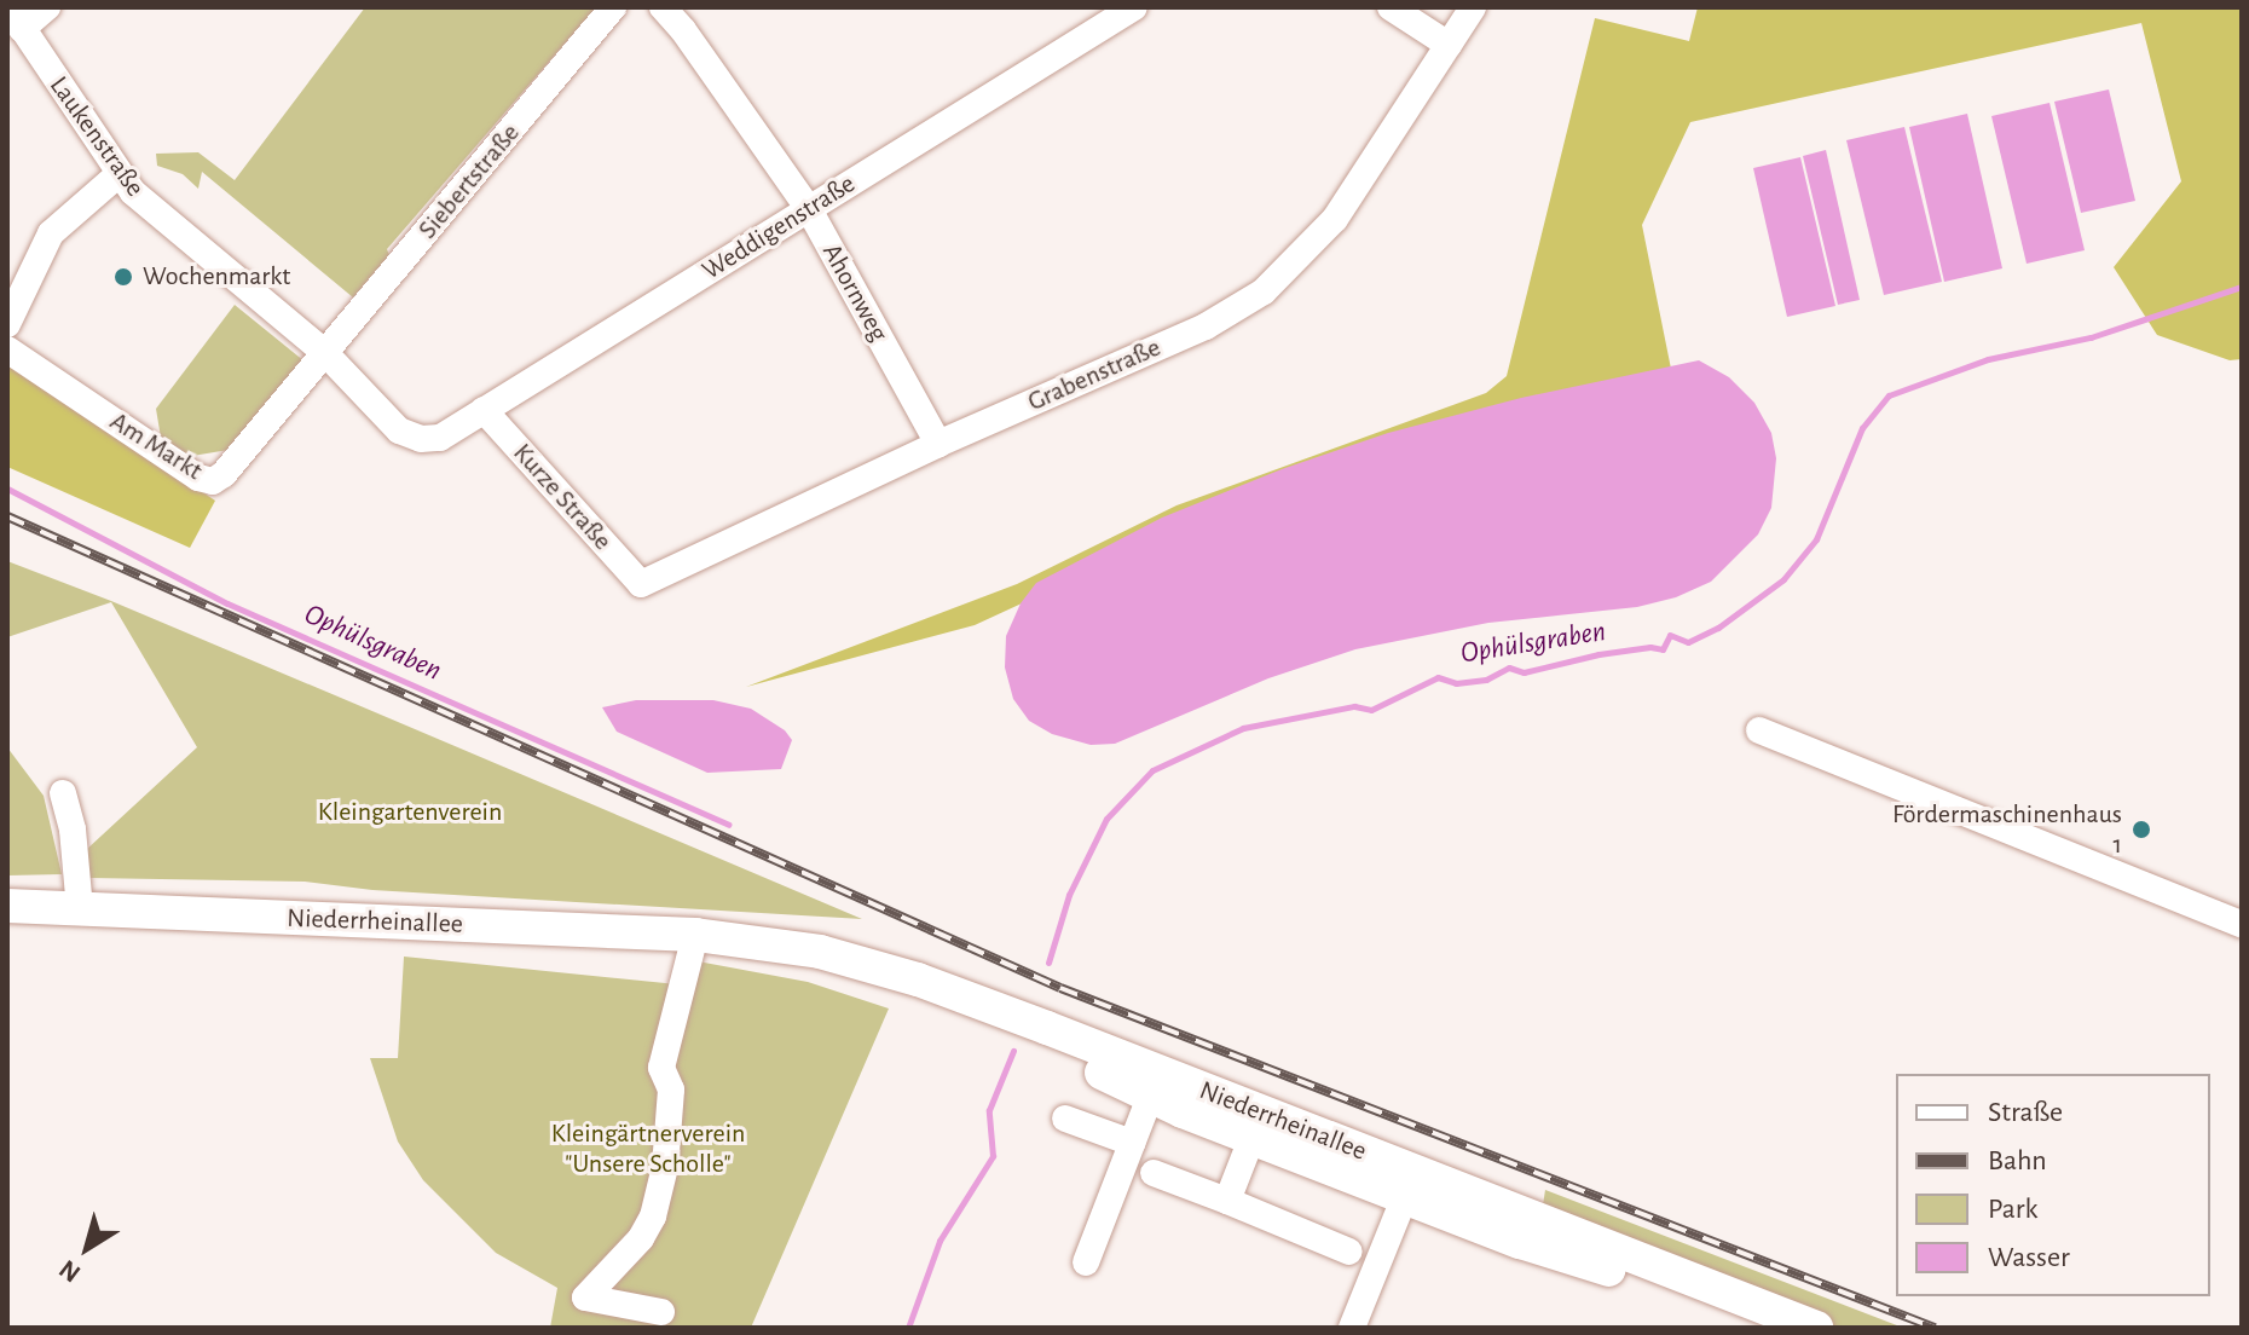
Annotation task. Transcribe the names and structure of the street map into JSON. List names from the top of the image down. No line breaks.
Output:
{"streets":{"main road":["Niederrheinallee"],"street":["Laukenstraße","Siebertstraße","Weddigenstraße","Ahornweg","Grabenstraße","Am Markt","Kurze Straße"]},"crossings":[["Laukenstraße","Siebertstraße"],["Laukenstraße","Weddigenstraße"],["Laukenstraße","Am Markt"],["Siebertstraße","Am Markt"],["Weddigenstraße","Ahornweg"],["Weddigenstraße","Kurze Straße"],["Ahornweg","Grabenstraße"],["Grabenstraße","Kurze Straße"]],"water":["Ophülsgraben"],"parks":["Kleingartenverein","Kleingärtnerverein \"Unsere Scholle\""],"places":["Wochenmarkt","Fördermaschinenhaus 1"],"legend":["Straße","Bahn","Park","Wasser"],"north":"bottom left"}
